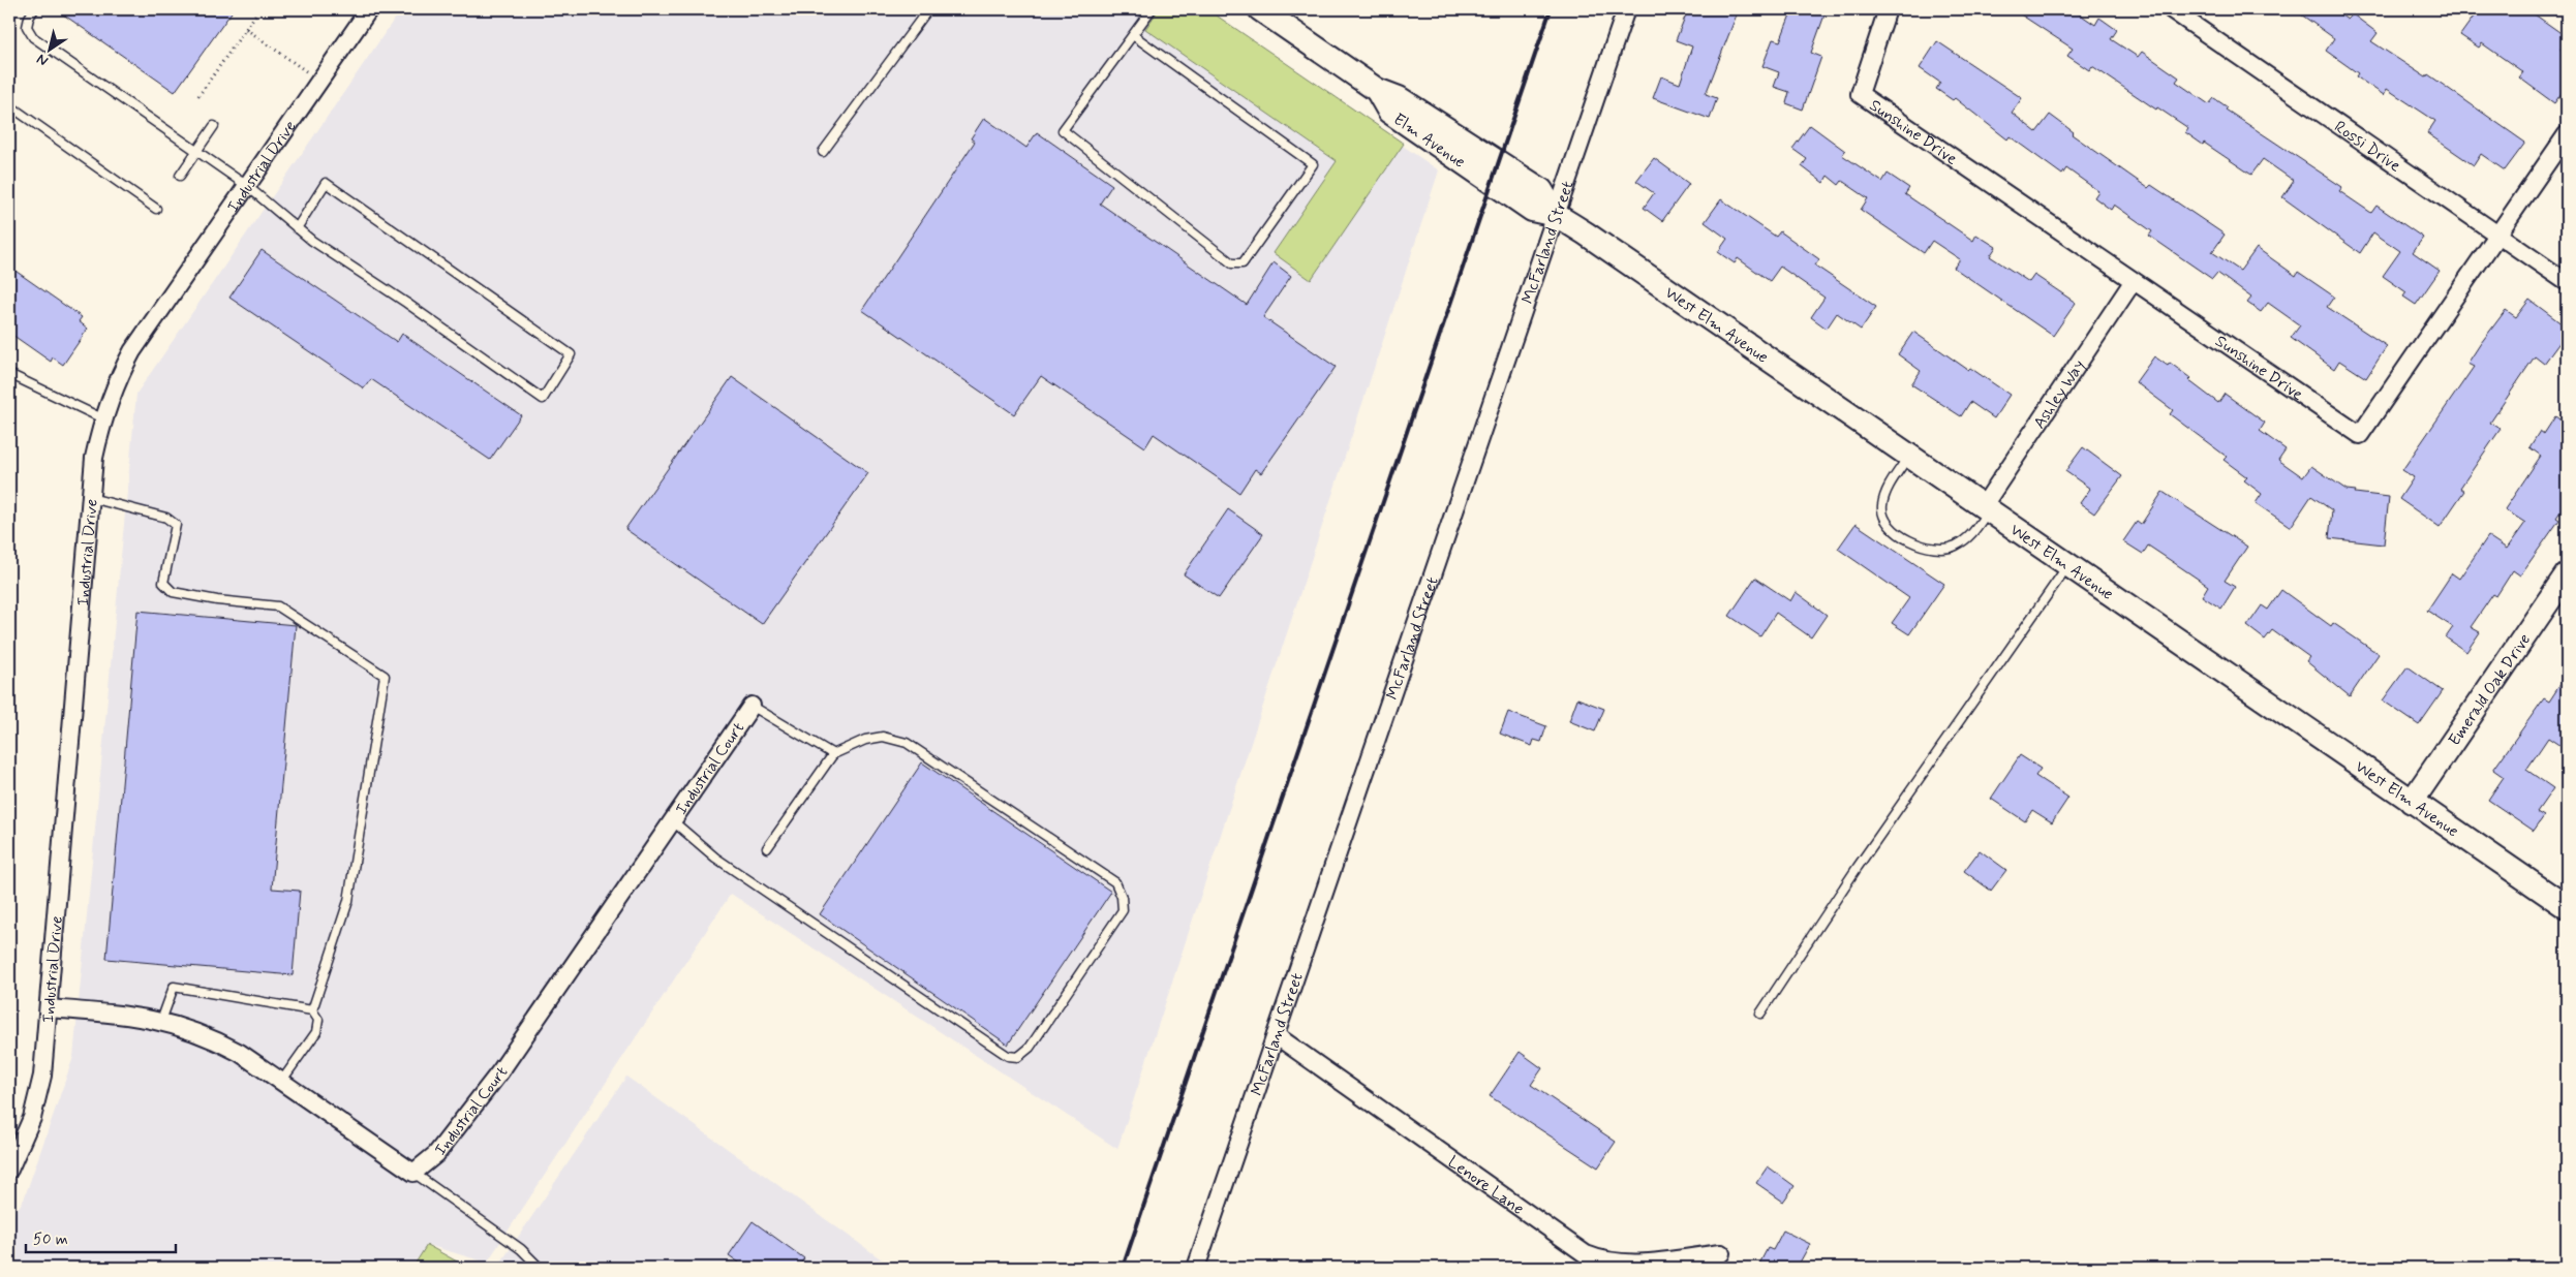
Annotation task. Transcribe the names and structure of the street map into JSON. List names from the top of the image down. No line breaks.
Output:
{"streets":{"street":["Sunshine Drive","Elm Avenue","Rossi Drive","Industrial Drive","McFarland Street","West Elm Avenue","Ashley Way","Emerald Oak Drive","Industrial Court","Lenore Lane"]},"crossings":[["Sunshine Drive","Rossi Drive"],["Sunshine Drive","Ashley Way"],["Elm Avenue","West Elm Avenue"],["McFarland Street","West Elm Avenue"],["McFarland Street","Lenore Lane"],["West Elm Avenue","Ashley Way"],["West Elm Avenue","Emerald Oak Drive"]],"scale_bar":"50 m","north":"bottom left"}
